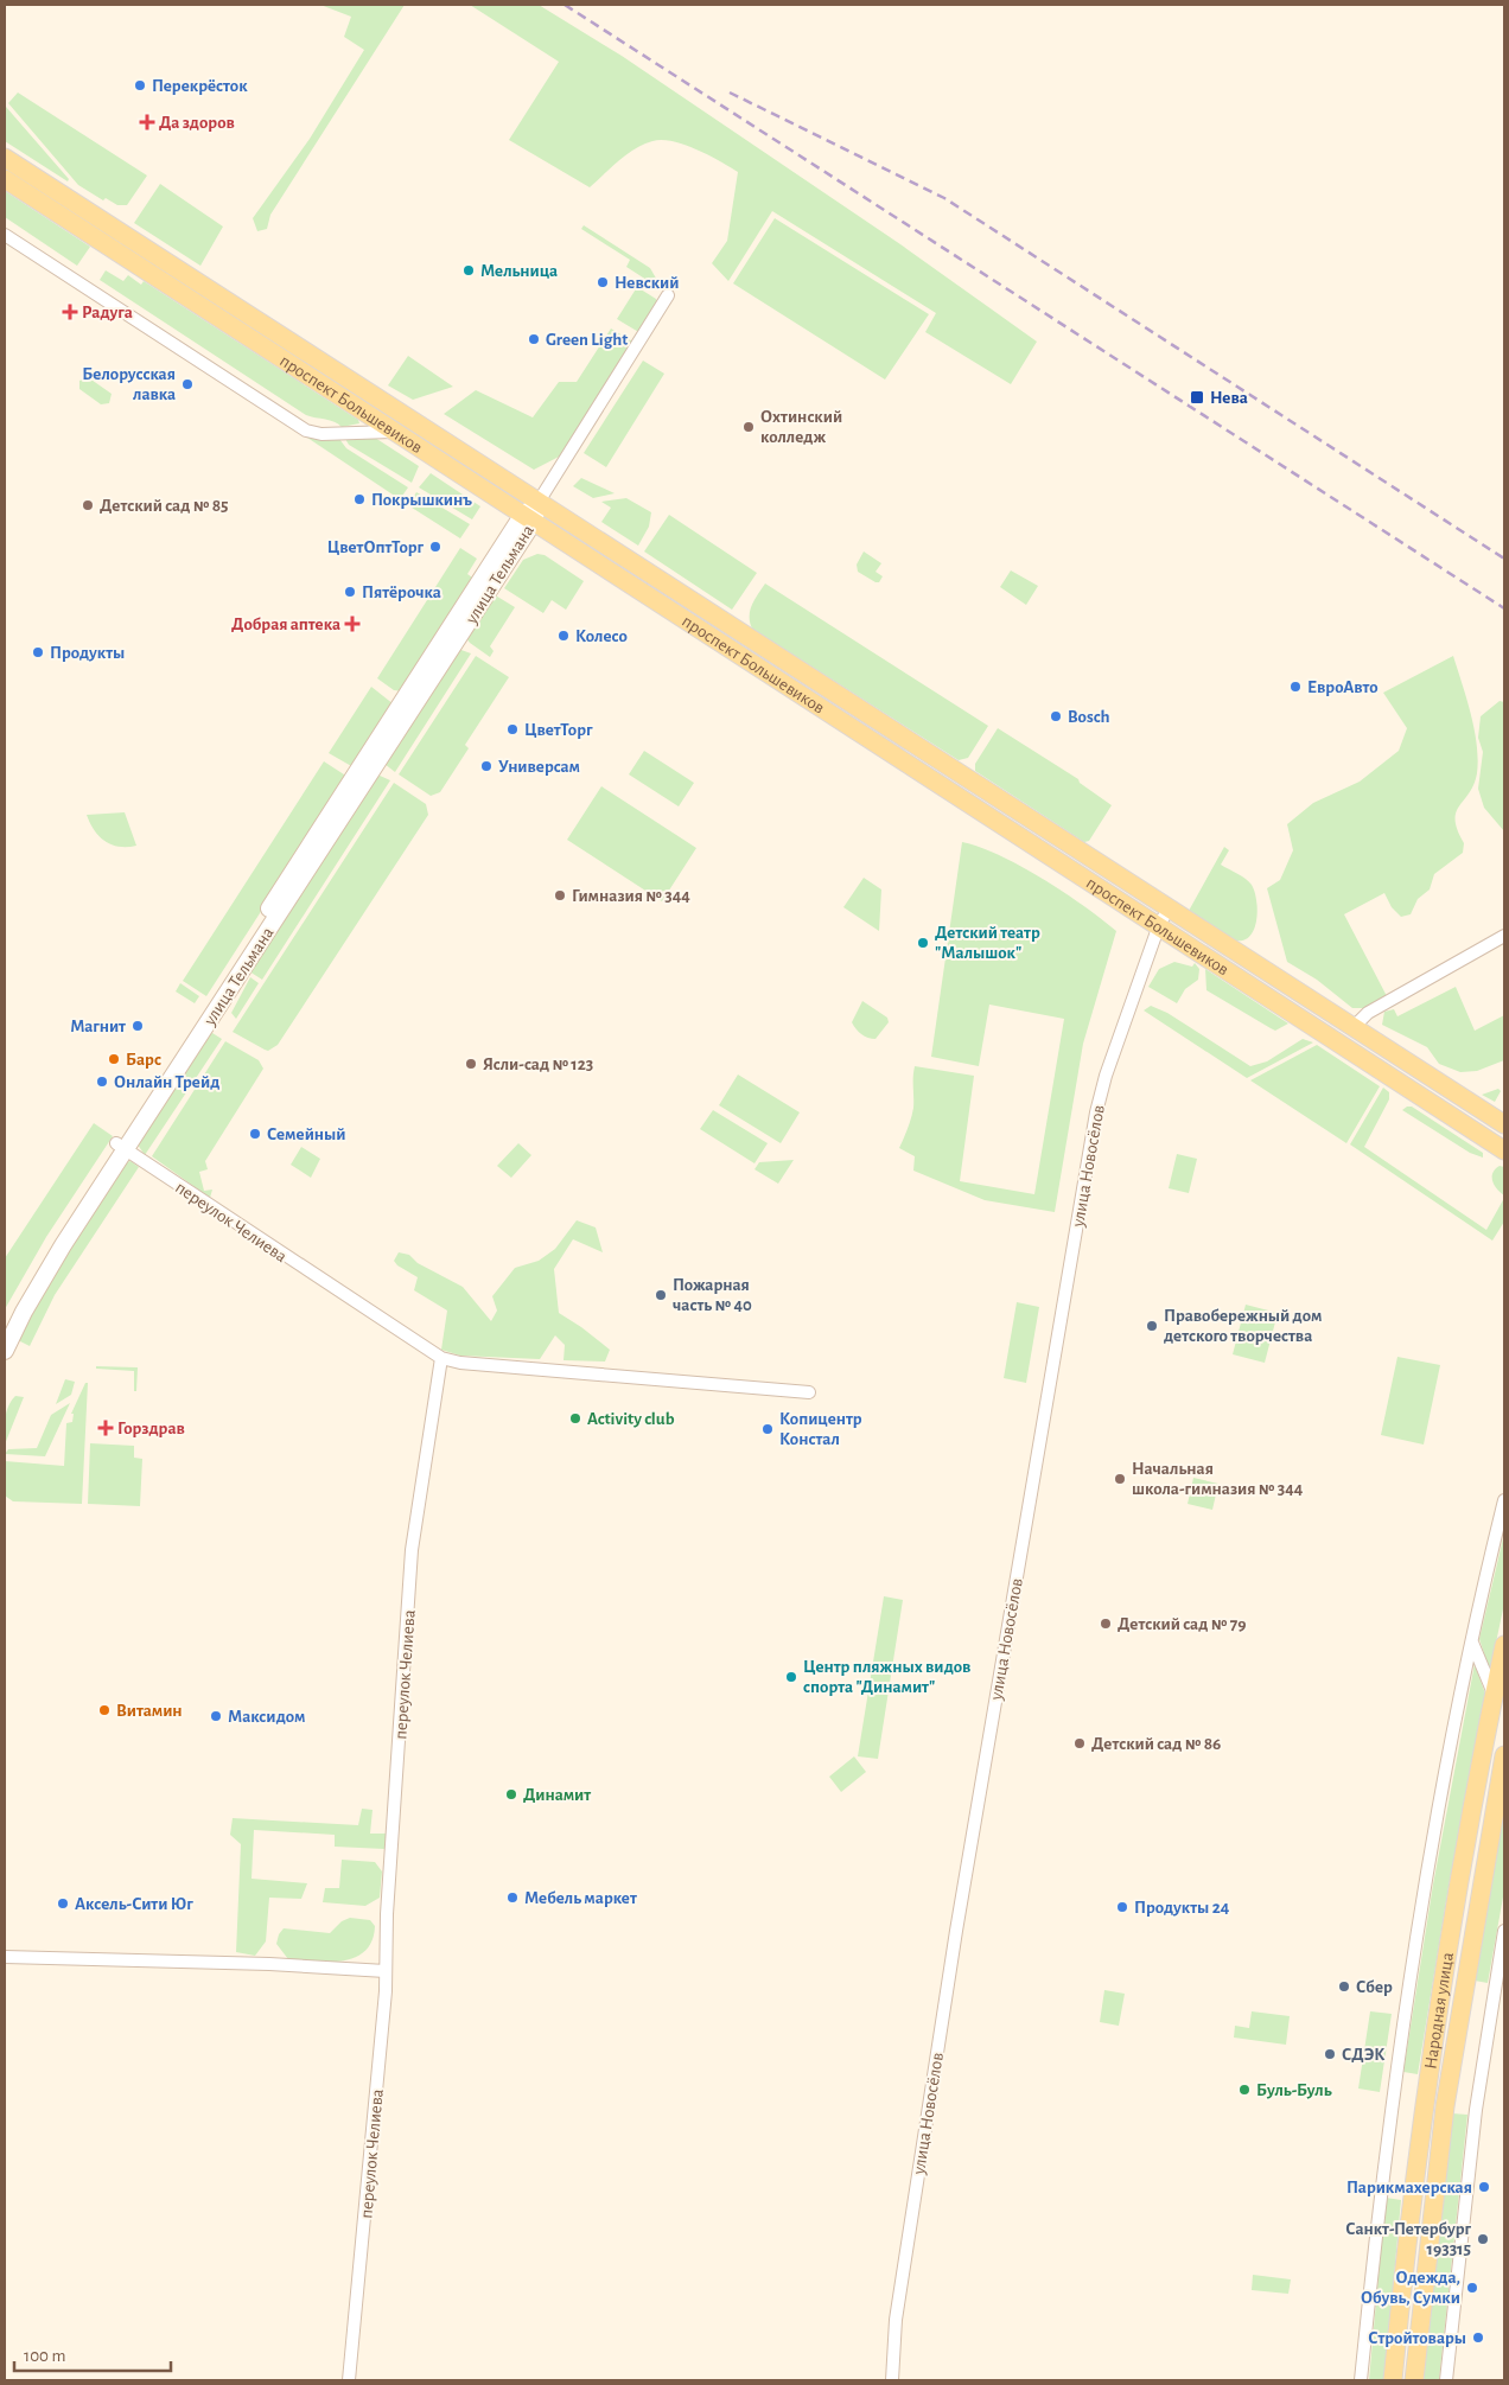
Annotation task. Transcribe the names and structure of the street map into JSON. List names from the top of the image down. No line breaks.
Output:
{"streets":{"main road":["проспект Большевиков","Народная улица"],"street":["улица Тельмана","улица Новосёлов","переулок Челиева"]},"crossings":[["проспект Большевиков","улица Тельмана"],["проспект Большевиков","улица Новосёлов"],["улица Тельмана","переулок Челиева"]],"places":{"other":["Перекрёсток","Мельница","Невский","Green Light","Белорусская лавка","Охтинский колледж","Покрышкинъ","Детский сад № 85","ЦветОптТорг","Пятёрочка","Колесо","Продукты","ЕвроАвто","Bosch","ЦветТорг","Универсам","Гимназия № 344","Детский театр \"Малышок\"","Магнит","Барс","Ясли-сад № 123","Онлайн Трейд","Семейный","Пожарная часть № 40","Правобережный дом детского творчества","Activity club","Копицентр Констал","Начальная школа-гимназия № 344","Детский сад № 79","Центр пляжных видов спорта \"Динамит\"","Витамин","Максидом","Детский сад № 86","Динамит","Мебель маркет","Аксель-Сити Юг","Продукты 24","Сбер","СДЭК","Буль-Буль","Парикмахерская","Санкт-Петербург 193315","Одежда, Обувь, Сумки","Стройтовары"],"health":["Да здоров","Радуга","Добрая аптека","Горздрав"],"transit":["Нева"]},"scale_bar":"100 m"}
